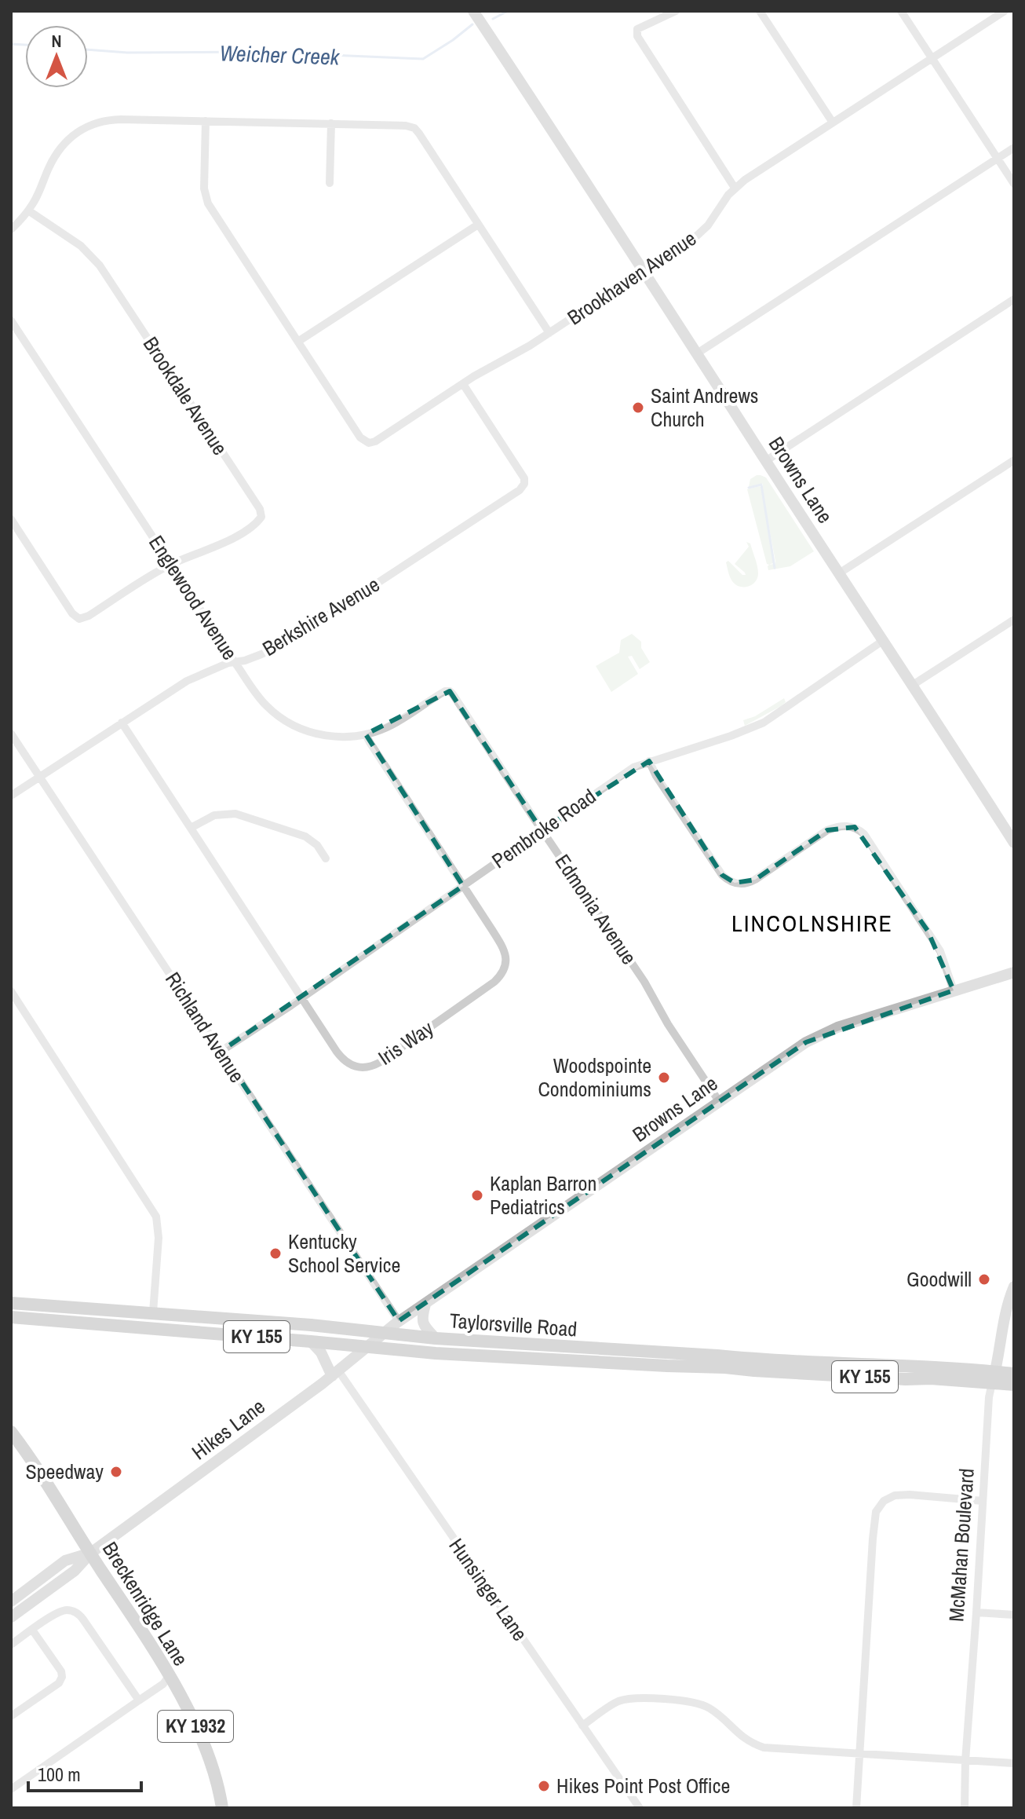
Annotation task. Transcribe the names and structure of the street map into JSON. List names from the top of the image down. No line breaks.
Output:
{"streets":{"main road":["Taylorsville Road","KY 155","Breckenridge Lane","KY 1932"],"street":["Brookhaven Avenue","Brookdale Avenue","Browns Lane","Englewood Avenue","Berkshire Avenue","Pembroke Road","Edmonia Avenue","Richland Avenue","Iris Way","Hikes Lane","McMahan Boulevard","Hunsinger Lane"]},"crossings":[["Brookhaven Avenue","Browns Lane"],["Brookhaven Avenue","Berkshire Avenue"],["Brookdale Avenue","Englewood Avenue"],["Browns Lane","Pembroke Road"],["Browns Lane","Edmonia Avenue"],["Browns Lane","Richland Avenue"],["Browns Lane","Taylorsville Road"],["Browns Lane","Hikes Lane"],["Englewood Avenue","Berkshire Avenue"],["Englewood Avenue","Edmonia Avenue"],["Englewood Avenue","Iris Way"],["Berkshire Avenue","Richland Avenue"],["Berkshire Avenue","Iris Way"],["Pembroke Road","Edmonia Avenue"],["Pembroke Road","Richland Avenue"],["Pembroke Road","Iris Way"],["Taylorsville Road","Hikes Lane"],["Taylorsville Road","McMahan Boulevard"],["Hikes Lane","Hunsinger Lane"],["Hikes Lane","Breckenridge Lane"]],"districts":["LINCOLNSHIRE"],"water":["Weicher Creek"],"places":["Saint Andrews Church","Woodspointe Condominiums","Kaplan Barron Pediatrics","Kentucky School Service","Goodwill","Speedway","Hikes Point Post Office"],"scale_bar":"100 m","north":"top"}
